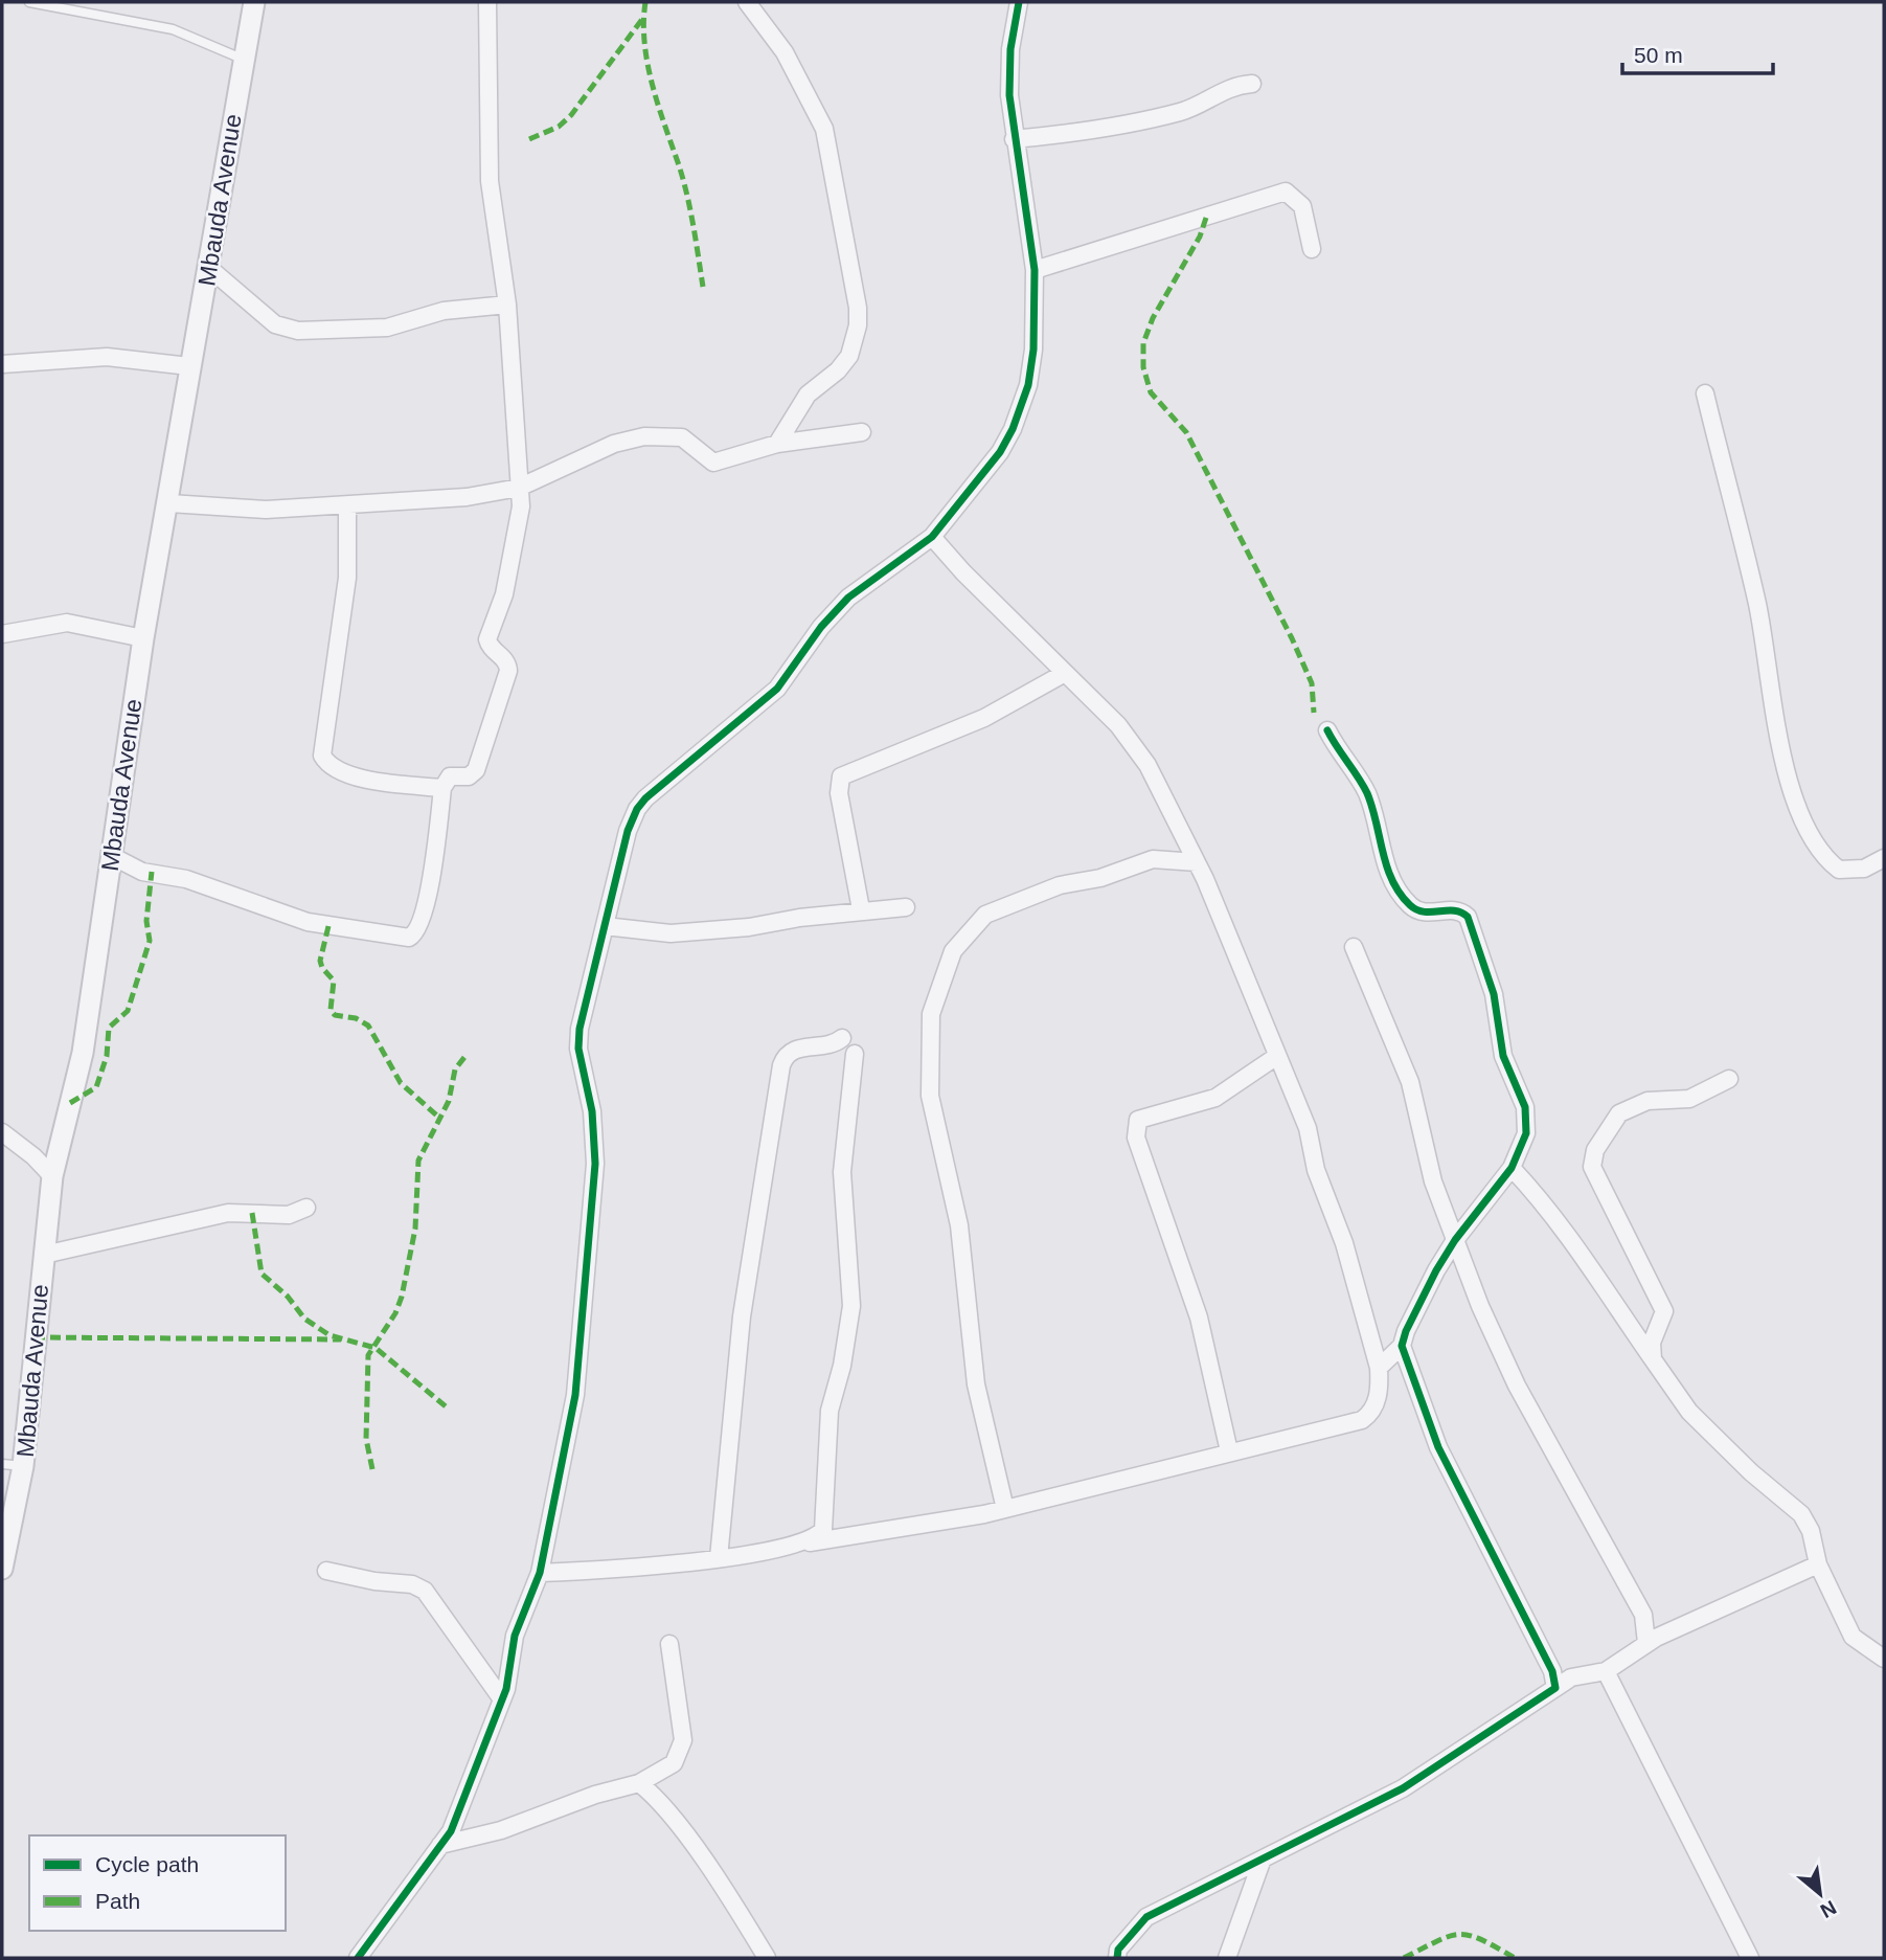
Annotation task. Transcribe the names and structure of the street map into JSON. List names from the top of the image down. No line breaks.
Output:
{"streets":{"street":["Mbauda Avenue"]},"legend":["Cycle path","Path"],"scale_bar":"50 m","north":"bottom right"}
